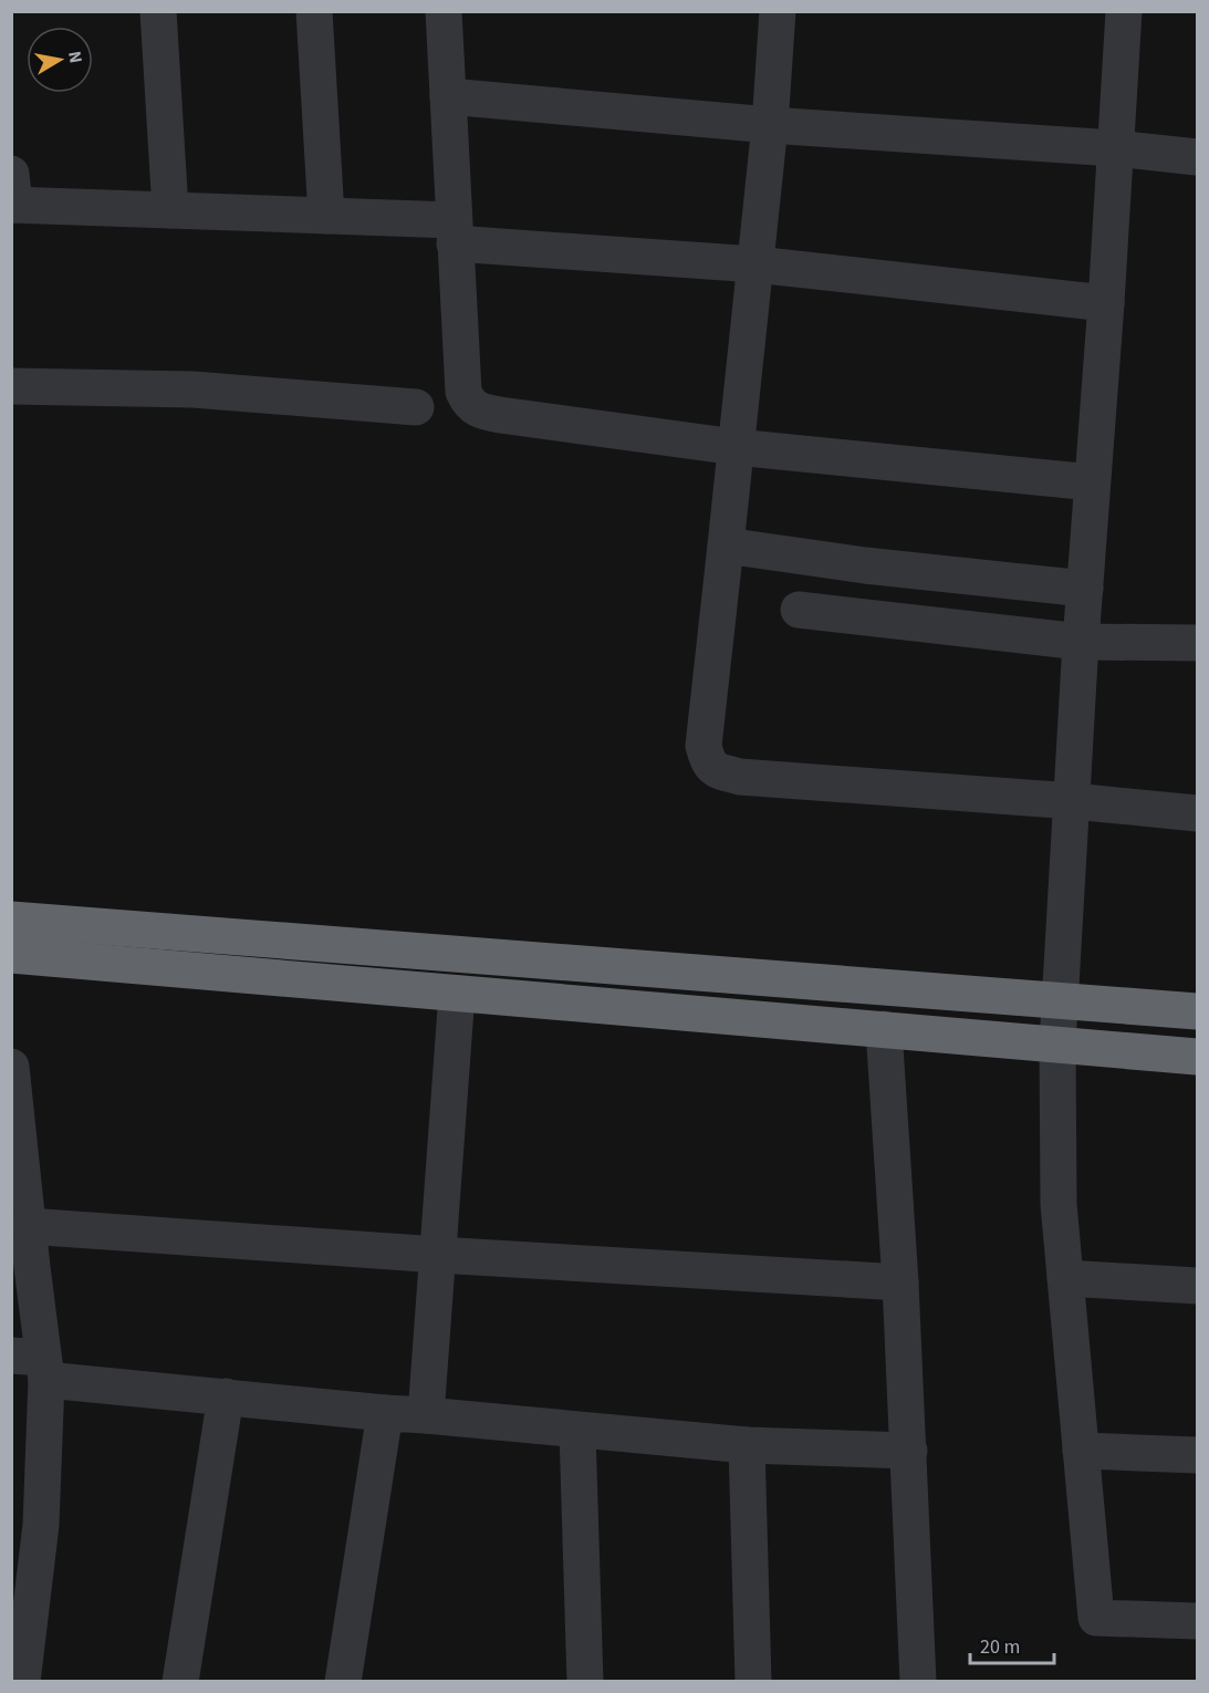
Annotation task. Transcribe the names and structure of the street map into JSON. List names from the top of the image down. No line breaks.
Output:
{"scale_bar":"20 m","north":"right"}
